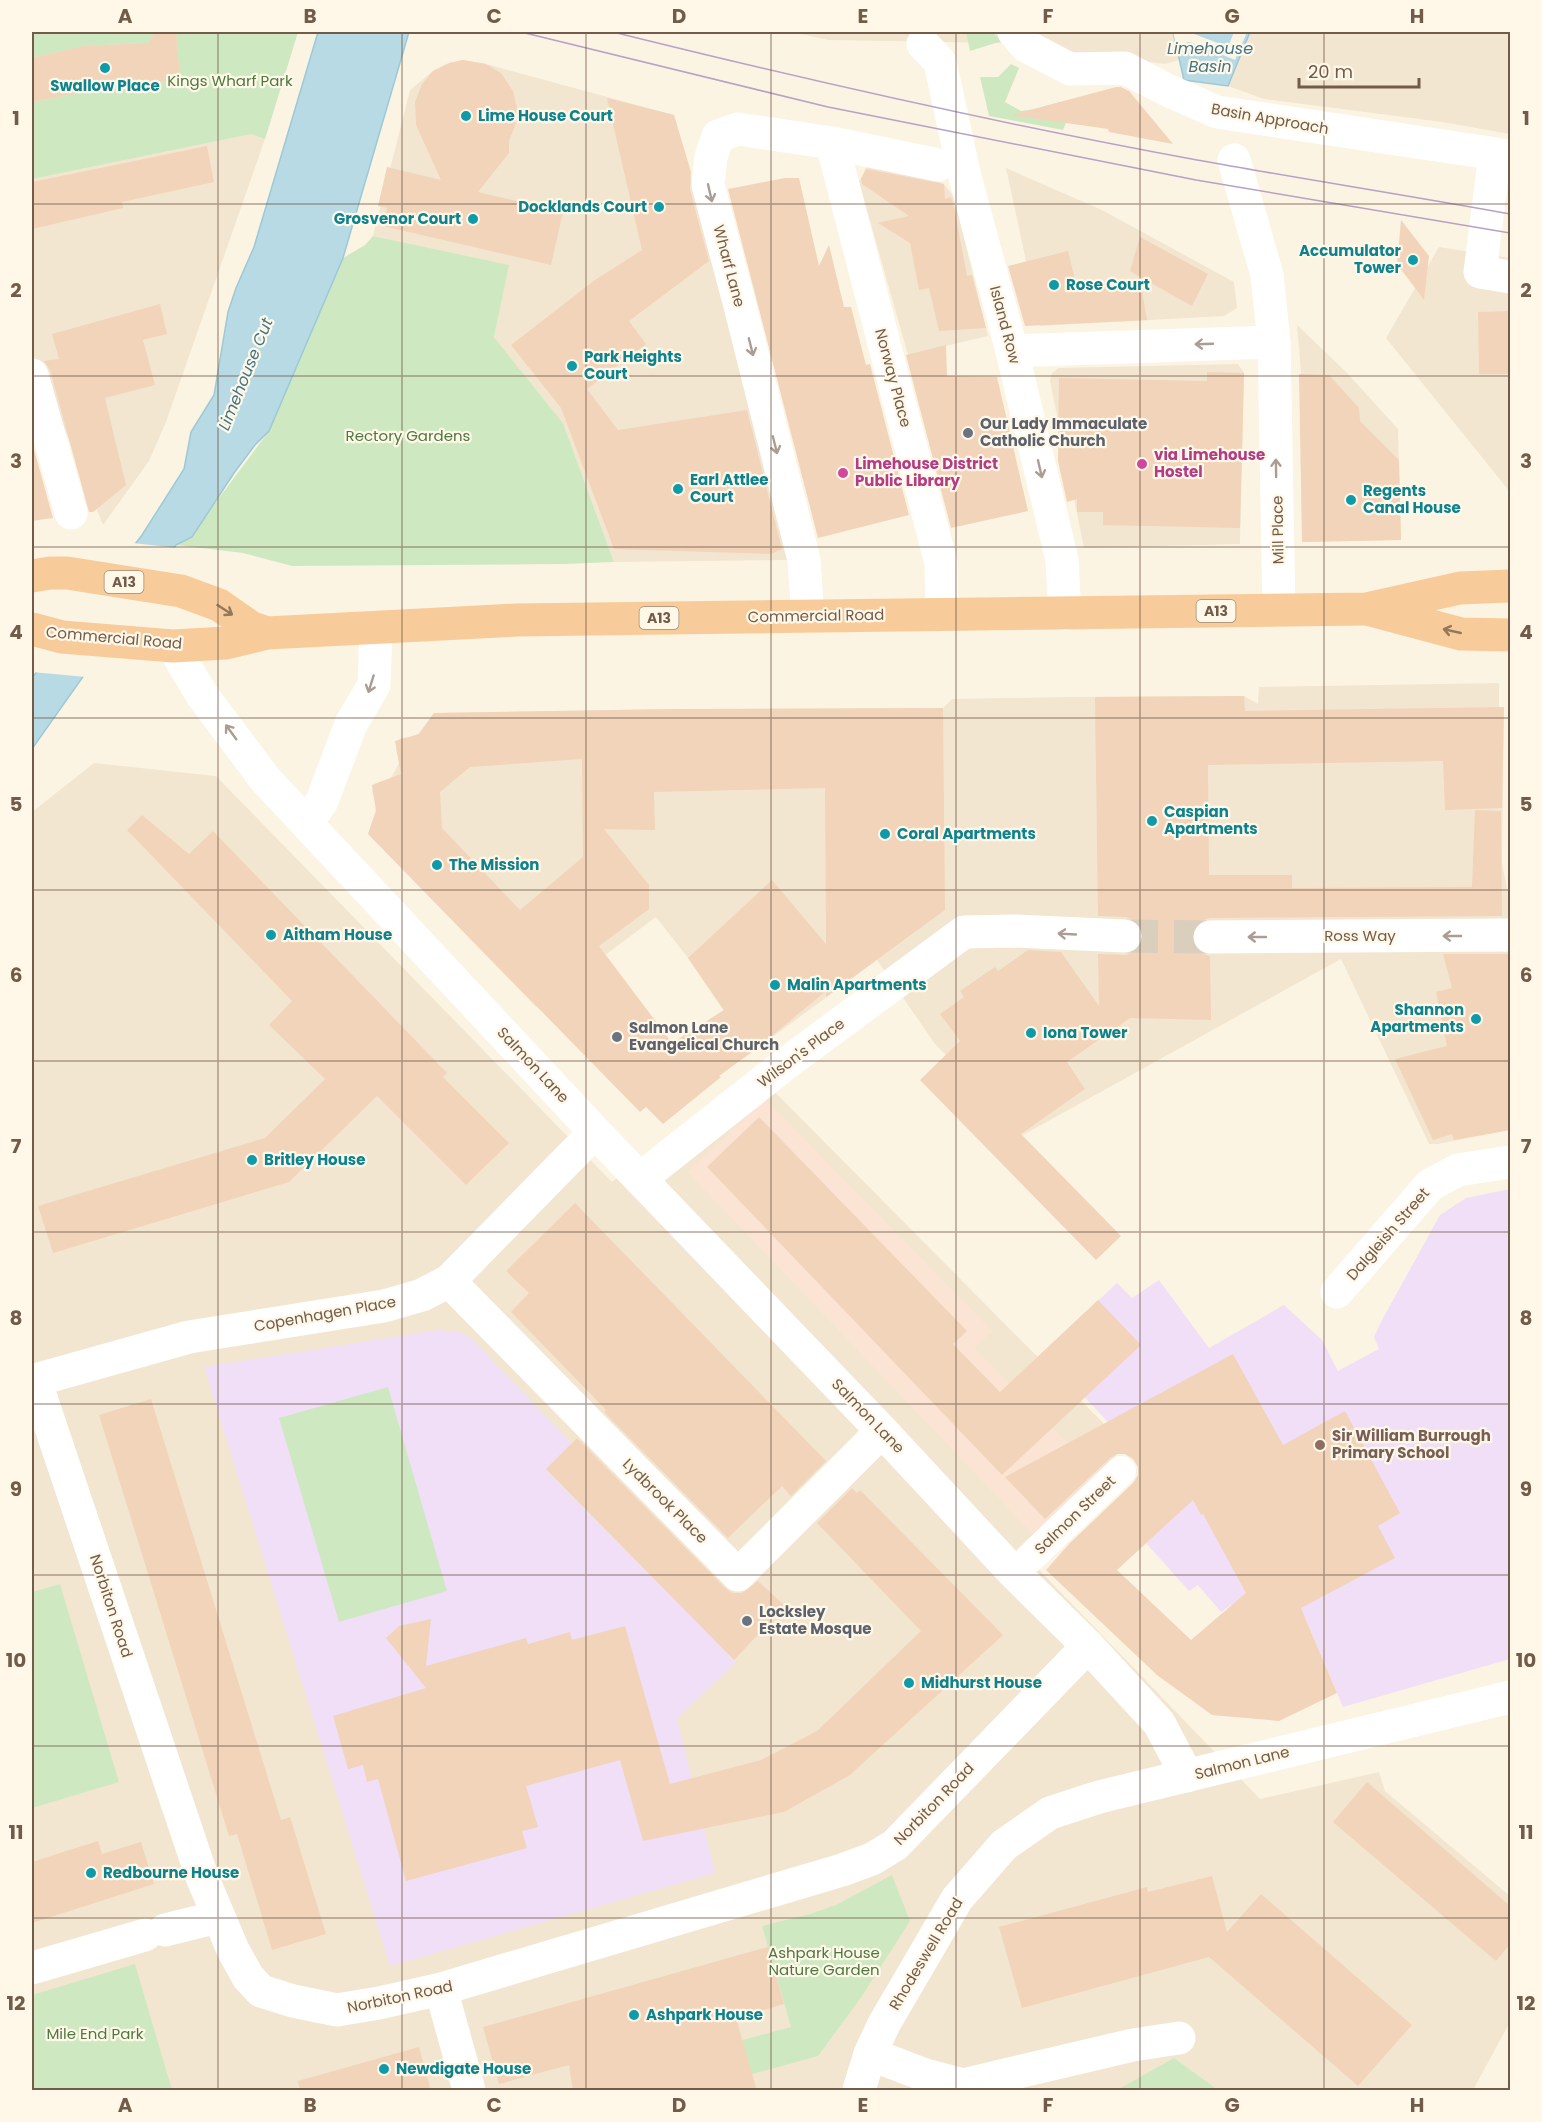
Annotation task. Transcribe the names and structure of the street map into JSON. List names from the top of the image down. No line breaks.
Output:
{"streets":{"highway":["A13","Commercial Road"],"street":["Basin Approach","Wharf Lane","Island Row","Norway Place","Mill Place","Ross Way","Wilson's Place","Salmon Lane","Dalgleish Street","Copenhagen Place","Lydbrook Place","Salmon Street","Norbiton Road","Rhodeswell Road"]},"crossings":[["Wharf Lane","Norway Place"],["Wharf Lane","Commercial Road"],["Island Row","Commercial Road"],["Norway Place","Commercial Road"],["Mill Place","Commercial Road"],["Commercial Road","Salmon Lane"],["Wilson's Place","Salmon Lane"],["Salmon Lane","Copenhagen Place"],["Salmon Lane","Lydbrook Place"],["Salmon Lane","Norbiton Road"],["Salmon Lane","Rhodeswell Road"],["Copenhagen Place","Lydbrook Place"],["Copenhagen Place","Norbiton Road"]],"one_way":["Island Row","Mill Place","Ross Way","Wilson's Place"],"water":["Limehouse Basin","Limehouse Cut"],"parks":["Kings Wharf Park","Rectory Gardens","Ashpark House Nature Garden","Mile End Park"],"places":["Swallow Place","Lime House Court","Docklands Court","Grosvenor Court","Accumulator Tower","Rose Court","Park Heights Court","Our Lady Immaculate Catholic Church","via Limehouse Hostel","Limehouse District Public Library","Earl Attlee Court","Regents Canal House","Caspian Apartments","Coral Apartments","The Mission","Aitham House","Malin Apartments","Shannon Apartments","Iona Tower","Salmon Lane Evangelical Church","Britley House","Sir William Burrough Primary School","Locksley Estate Mosque","Midhurst House","Redbourne House","Ashpark House","Newdigate House"],"scale_bar":"20 m","grid":{"columns":["A","B","C","D","E","F","G","H"],"rows":["1","2","3","4","5","6","7","8","9","10","11","12"]}}
